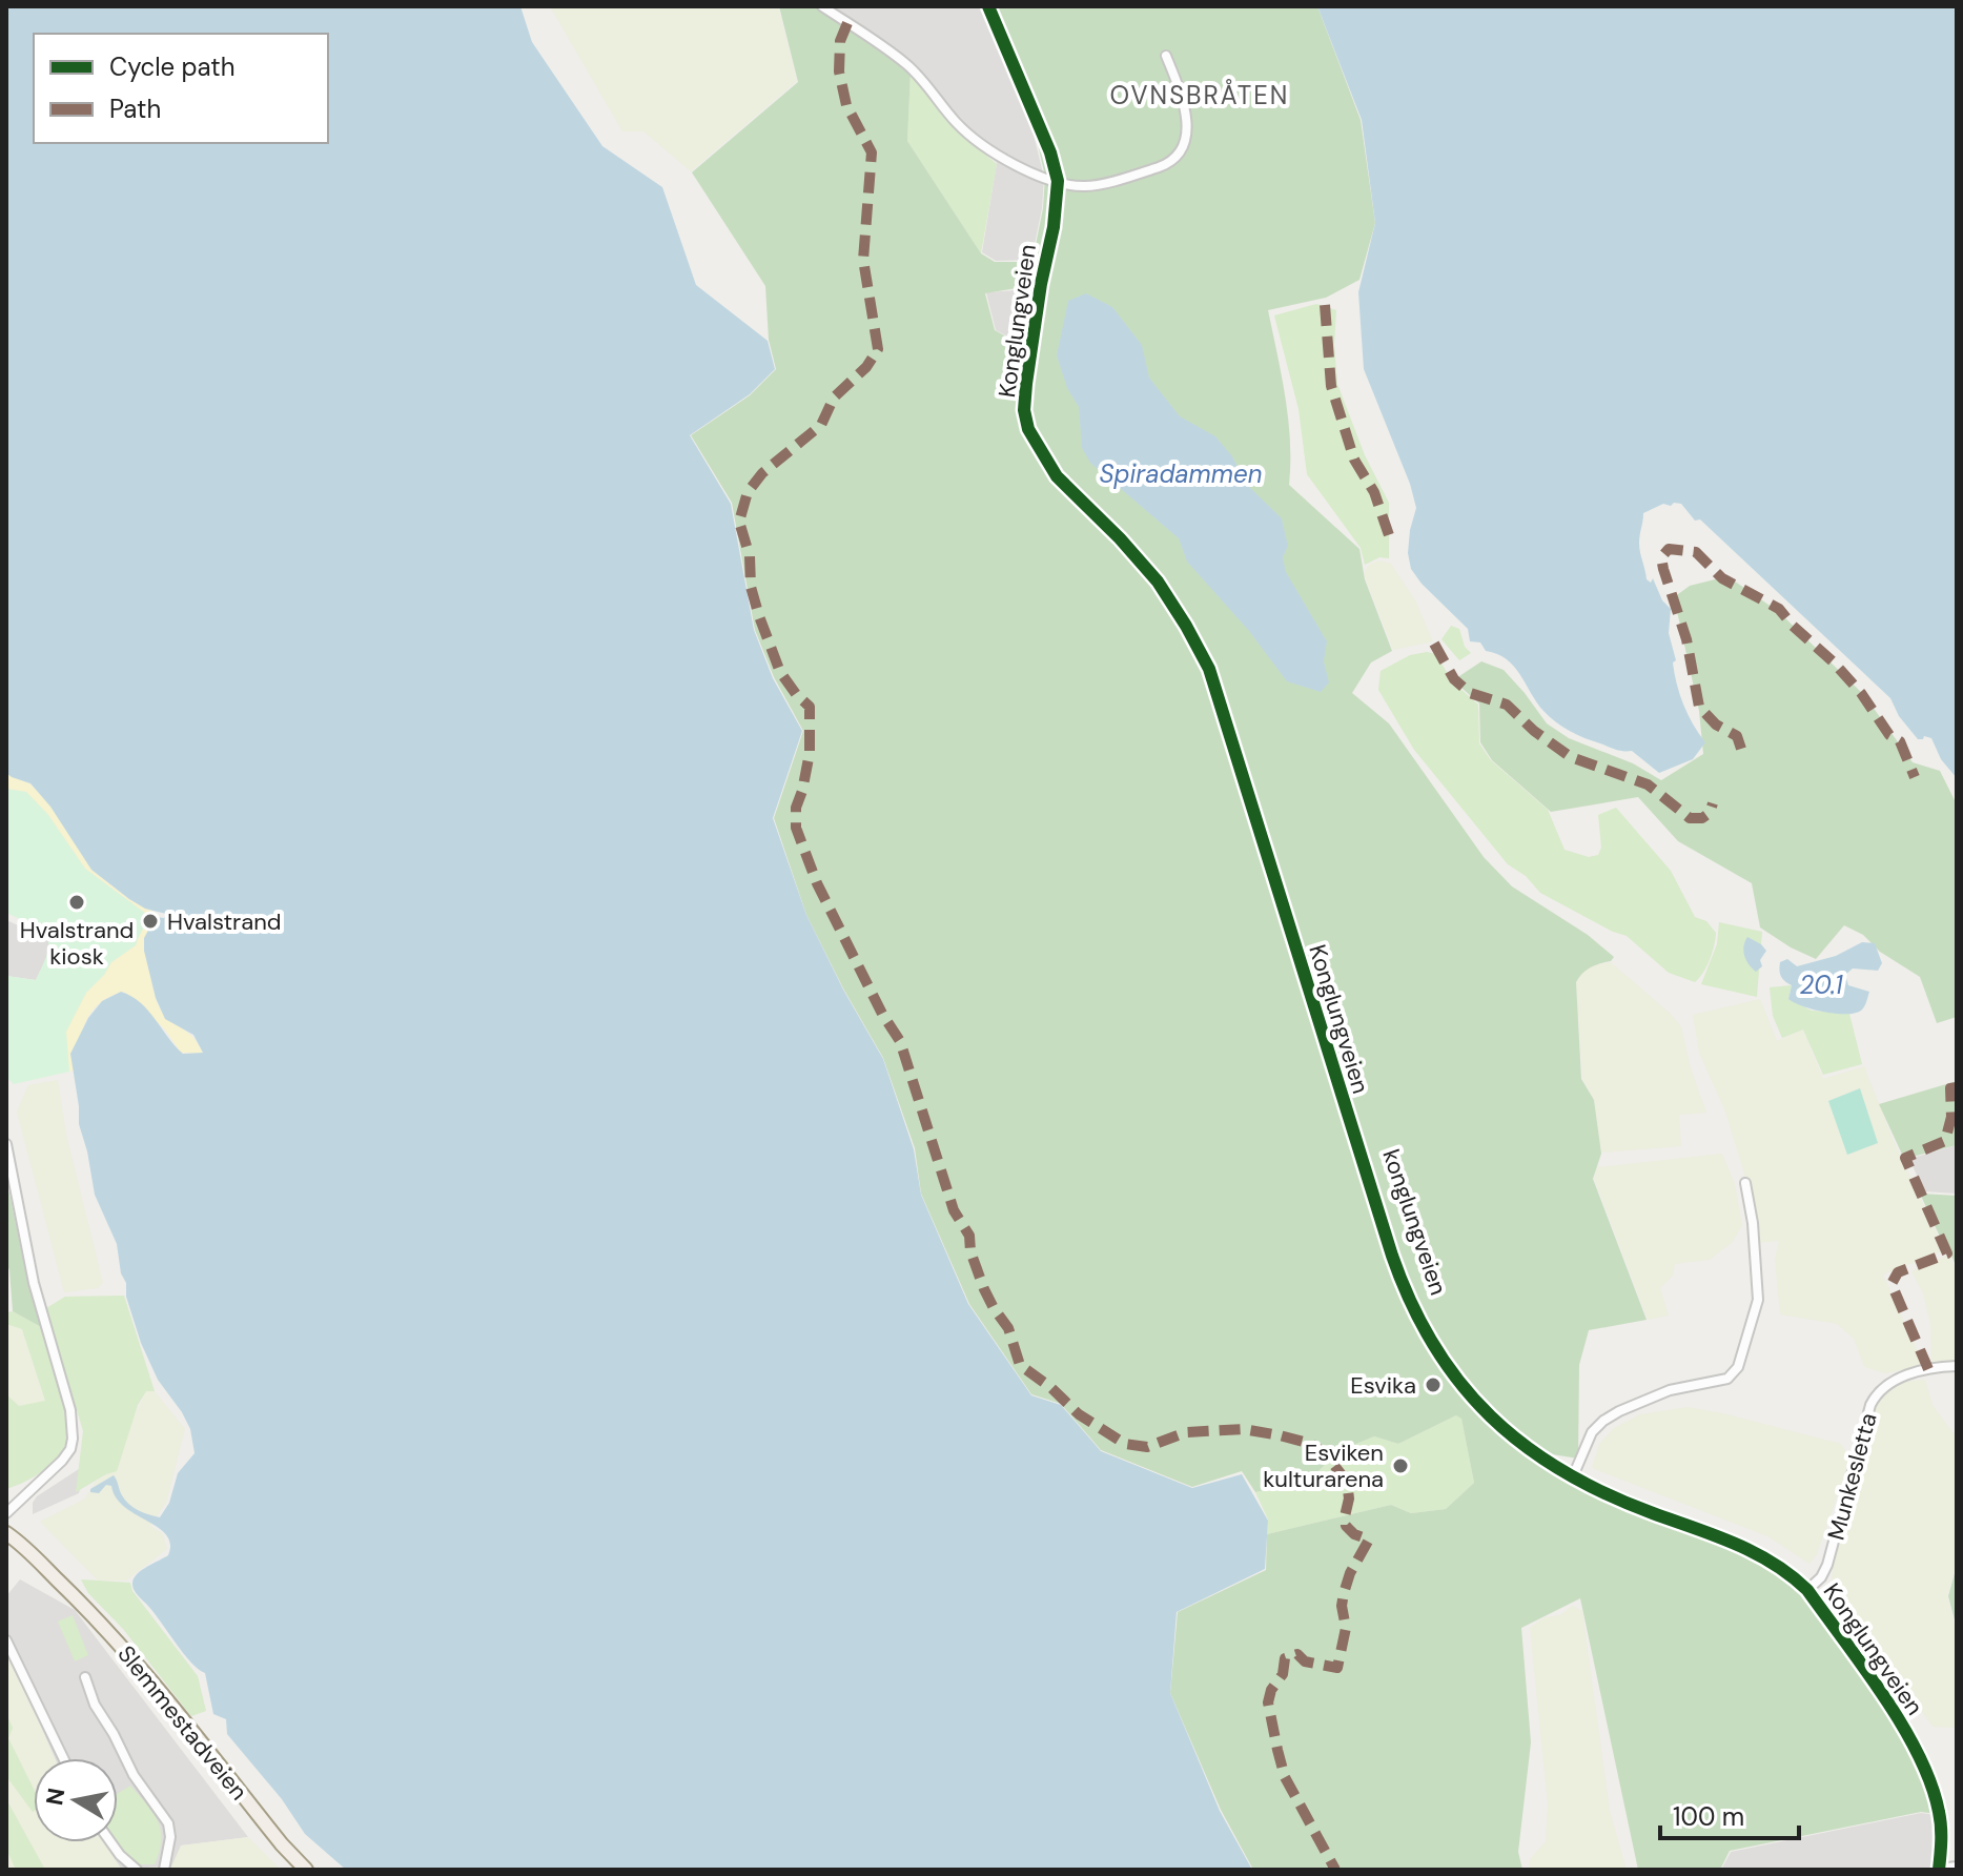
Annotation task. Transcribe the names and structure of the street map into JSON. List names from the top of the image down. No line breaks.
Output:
{"streets":{"main road":["Slemmestadveien"],"street":["Konglungveien","Munkesletta"],"cycle path":["konglungveien"]},"crossings":[["Konglungveien","Munkesletta"]],"districts":["OVNSBRÅTEN"],"water":["Spiradammen","20.1"],"places":["Hvalstrand kiosk","Hvalstrand","Esvika","Esviken kulturarena"],"legend":["Cycle path","Path"],"scale_bar":"100 m","north":"left"}
